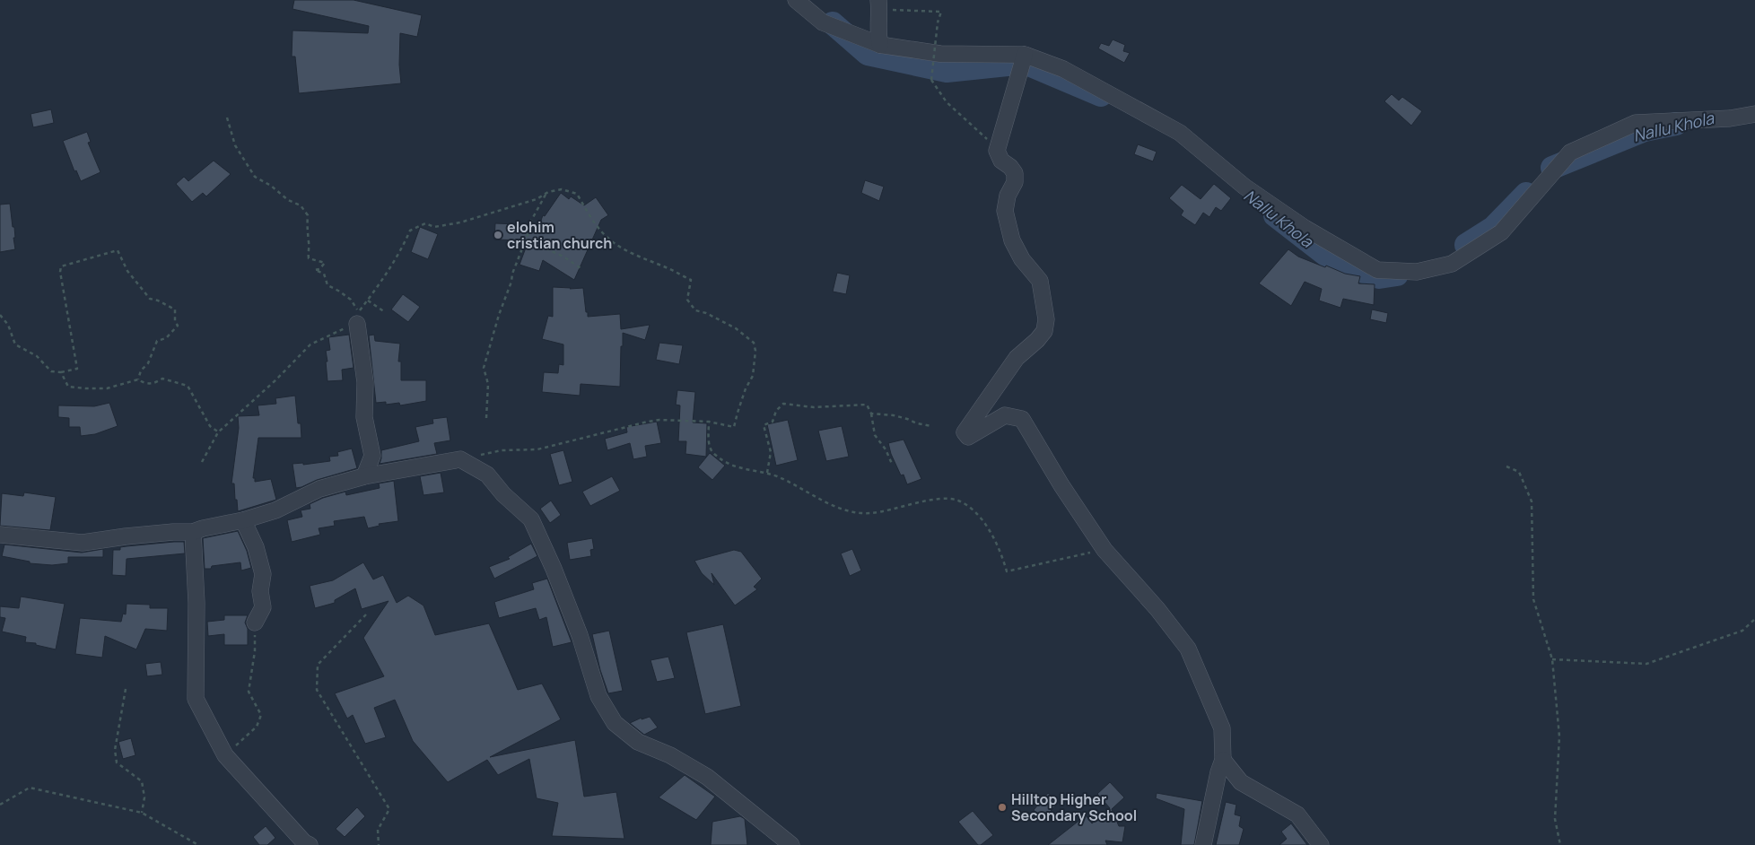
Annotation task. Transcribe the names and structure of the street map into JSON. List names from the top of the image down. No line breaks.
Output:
{"water":["Nallu Khola"],"places":["elohim cristian church","Hilltop Higher Secondary School"]}
